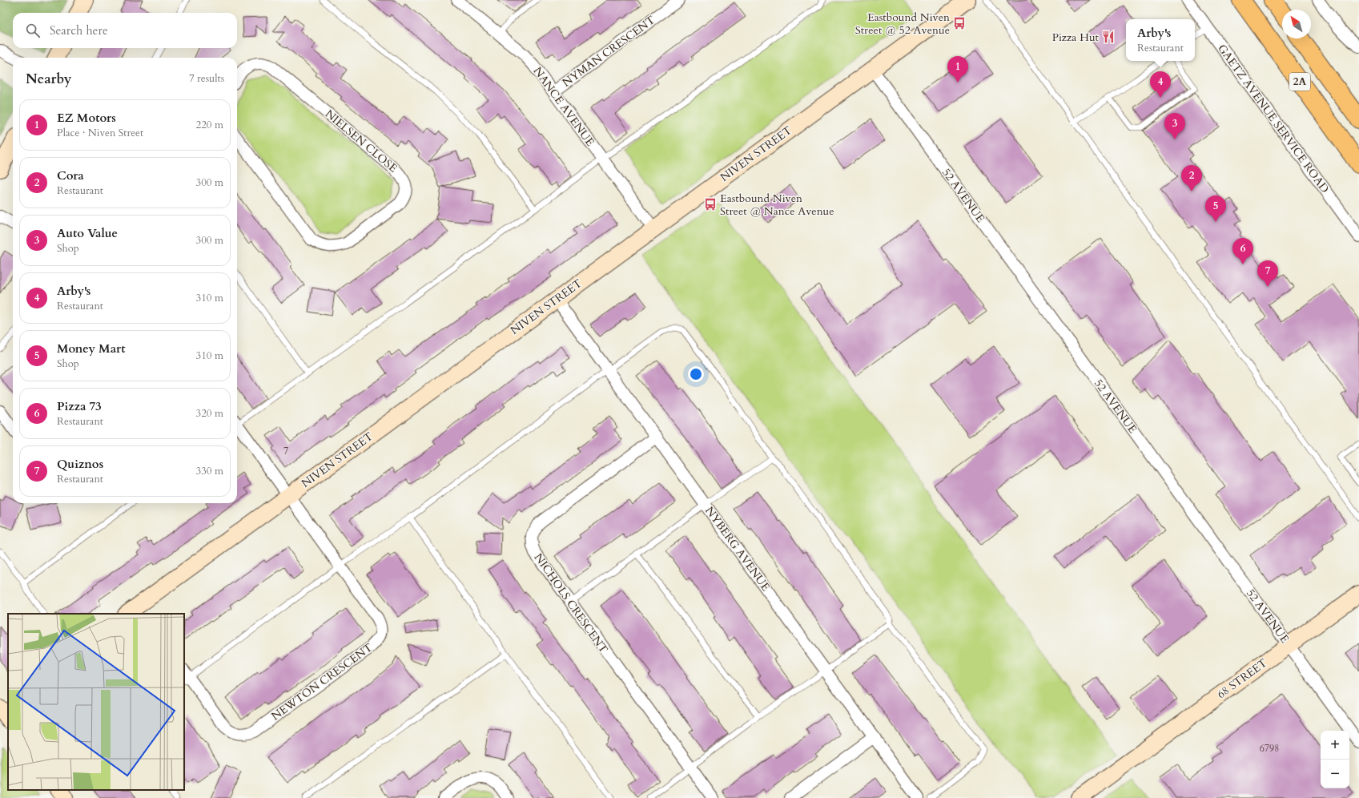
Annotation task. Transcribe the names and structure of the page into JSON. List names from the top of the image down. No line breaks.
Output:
{"streets":{"main road":["2A"],"street":["NYMAN CRESCENT","NANCE AVENUE","GAETZ AVENUE SERVICE ROAD","NIELSEN CLOSE","NIVEN STREET","52 AVENUE","NYBERG AVENUE","NICHOLS CRESCENT","68 STREET","NEWTON CRESCENT"]},"crossings":[["NYMAN CRESCENT","NANCE AVENUE"],["NANCE AVENUE","NIVEN STREET"],["NIVEN STREET","52 AVENUE"],["NIVEN STREET","NYBERG AVENUE"],["NIVEN STREET","NEWTON CRESCENT"],["52 AVENUE","68 STREET"],["NYBERG AVENUE","NICHOLS CRESCENT"]],"places":{"bus stop":["Eastbound Niven Street @ 52 Avenue","Eastbound Niven Street @ Nance Avenue"],"restaurant":["Pizza Hut"]},"house_numbers":["7","6798"],"north":"top left","page":{"search":"Search here","popup":["Arby's","Restaurant"],"pins":["1","4","3","2","5","6","7"],"heading":["Nearby","7 results"],"list":[{"mark":"1","name":"EZ Motors","note":"Place · Niven Street","value":"220 m"},{"mark":"2","name":"Cora","note":"Restaurant","value":"300 m"},{"mark":"3","name":"Auto Value","note":"Shop","value":"300 m"},{"mark":"4","name":"Arby's","note":"Restaurant","value":"310 m"},{"mark":"5","name":"Money Mart","note":"Shop","value":"310 m"},{"mark":"6","name":"Pizza 73","note":"Restaurant","value":"320 m"},{"mark":"7","name":"Quiznos","note":"Restaurant","value":"330 m"}],"map_buttons":["+","−"]}}
